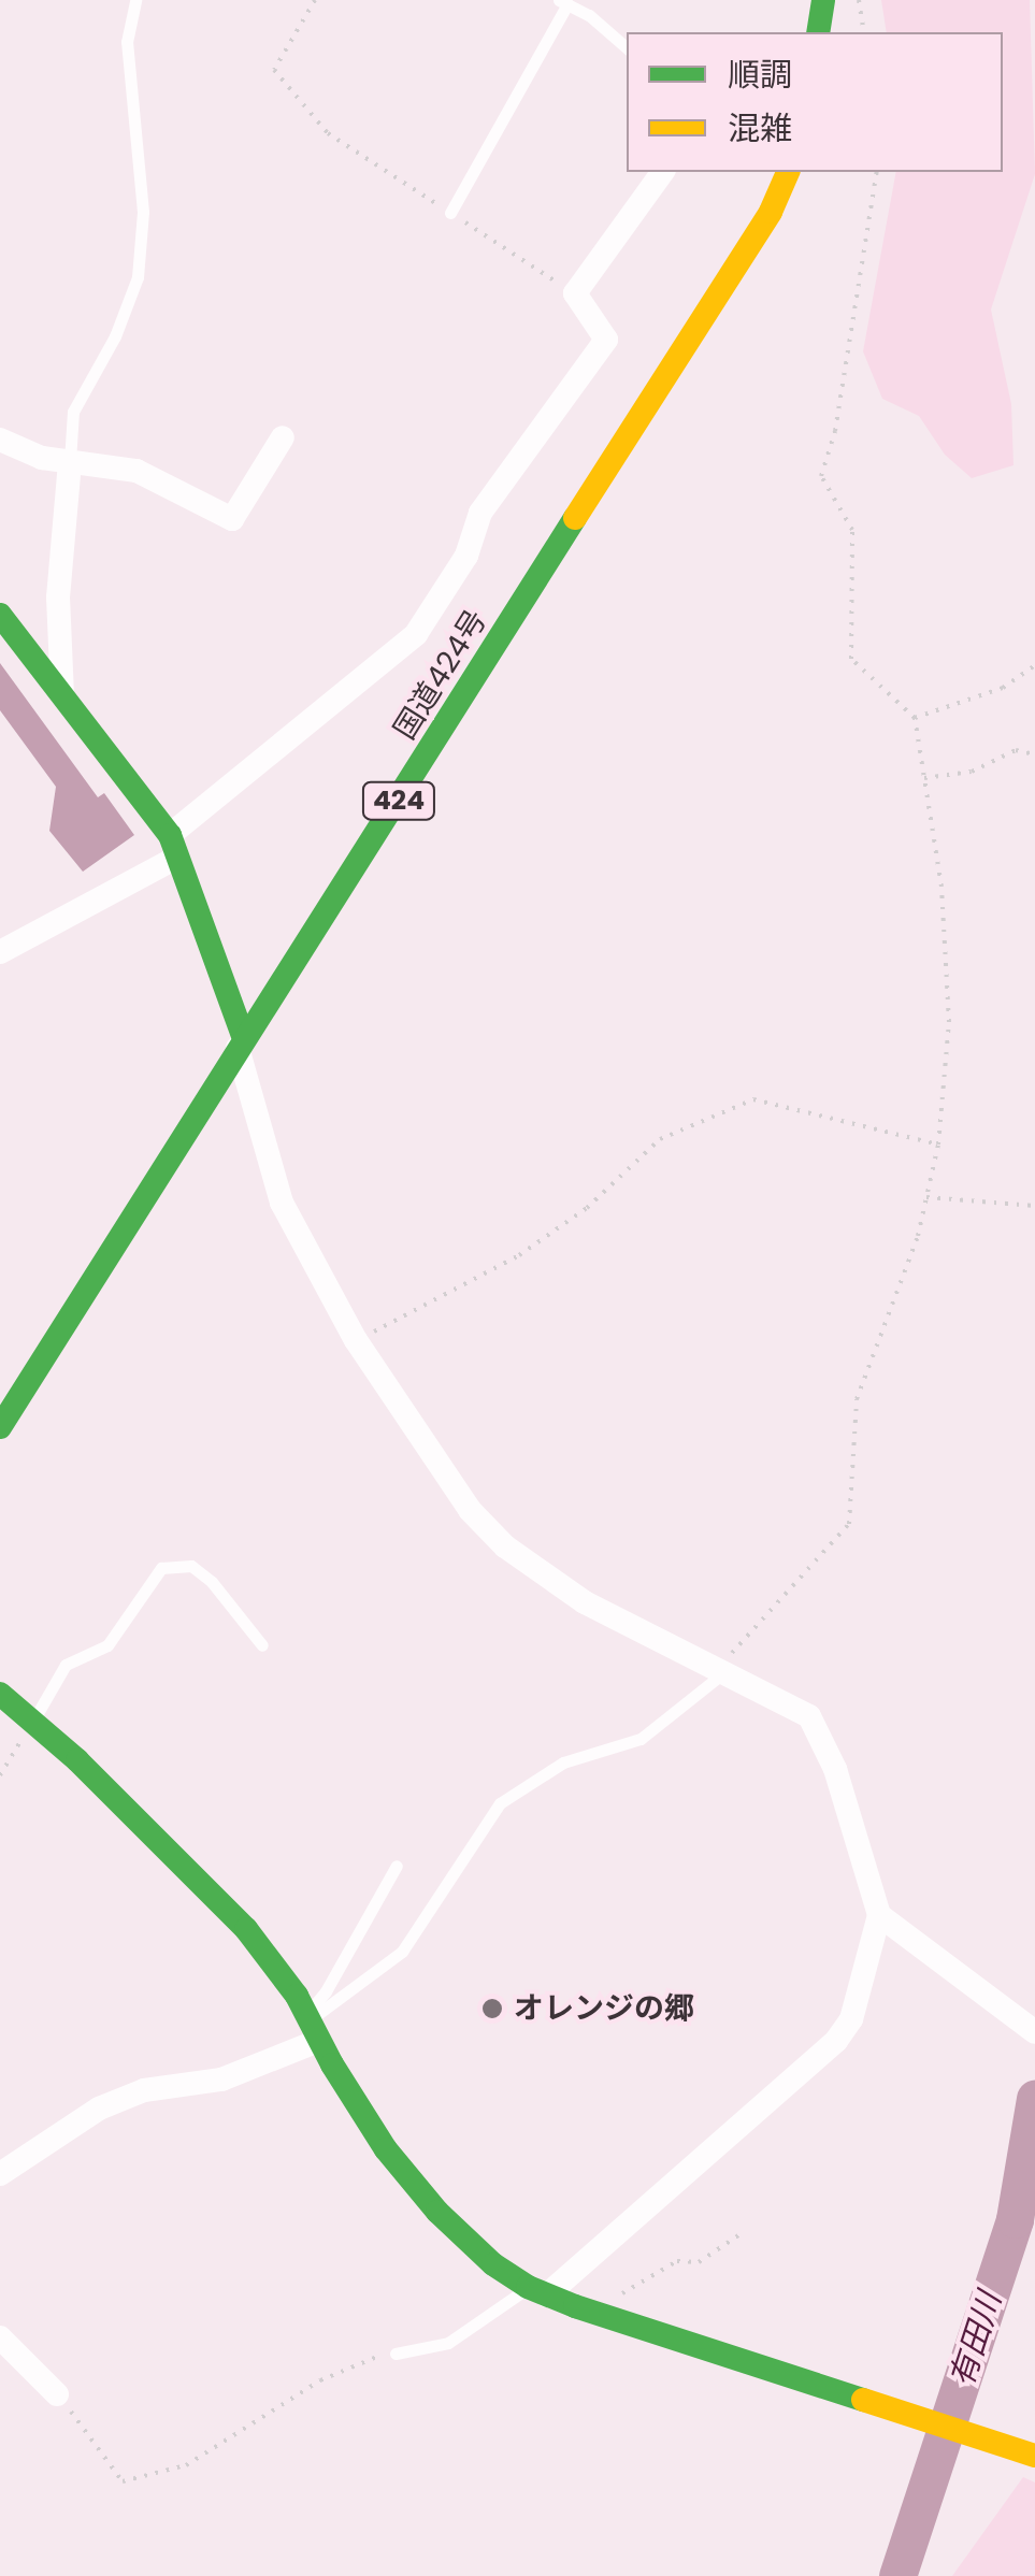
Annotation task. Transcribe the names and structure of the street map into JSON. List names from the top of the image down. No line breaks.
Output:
{"streets":{"main road":["国道424号","424"]},"water":["有田川"],"places":["オレンジの郷"],"legend":["順調","混雑"]}
